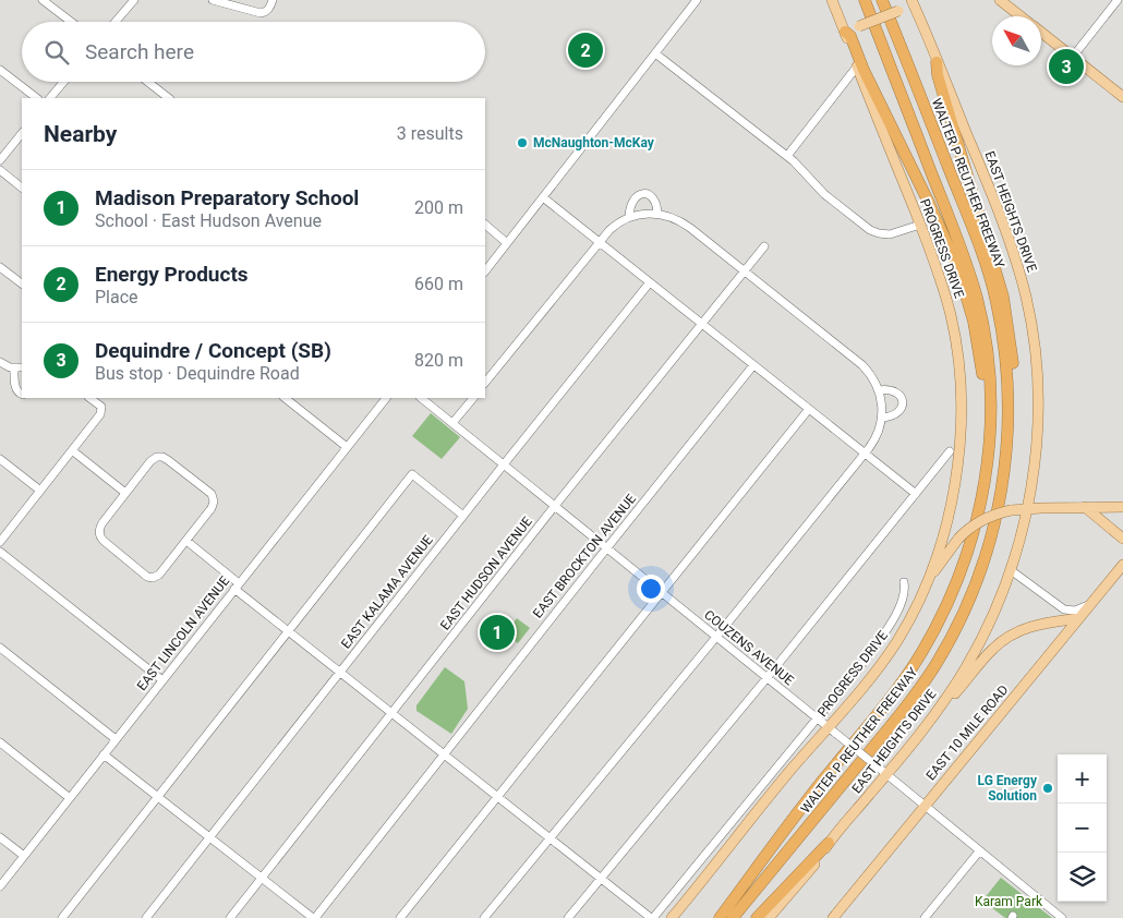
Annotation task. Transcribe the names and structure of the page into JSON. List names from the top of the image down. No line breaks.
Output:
{"streets":{"highway":["WALTER P REUTHER FREEWAY"],"main road":["EAST HEIGHTS DRIVE","PROGRESS DRIVE","EAST 10 MILE ROAD"],"street":["EAST BROCKTON AVENUE","EAST HUDSON AVENUE","EAST KALAMA AVENUE","EAST LINCOLN AVENUE","COUZENS AVENUE"]},"crossings":[["EAST HEIGHTS DRIVE","COUZENS AVENUE"],["PROGRESS DRIVE","COUZENS AVENUE"],["EAST BROCKTON AVENUE","COUZENS AVENUE"],["EAST HUDSON AVENUE","COUZENS AVENUE"],["EAST KALAMA AVENUE","COUZENS AVENUE"],["COUZENS AVENUE","EAST 10 MILE ROAD"]],"parks":["Karam Park"],"places":["McNaughton-McKay","LG Energy Solution"],"north":"top left","page":{"search":"Search here","pins":["2","3","1"],"heading":["Nearby","3 results"],"list":[{"mark":"1","name":"Madison Preparatory School","note":"School · East Hudson Avenue","value":"200 m"},{"mark":"2","name":"Energy Products","note":"Place","value":"660 m"},{"mark":"3","name":"Dequindre / Concept (SB)","note":"Bus stop · Dequindre Road","value":"820 m"}],"map_buttons":["+","−"]}}
